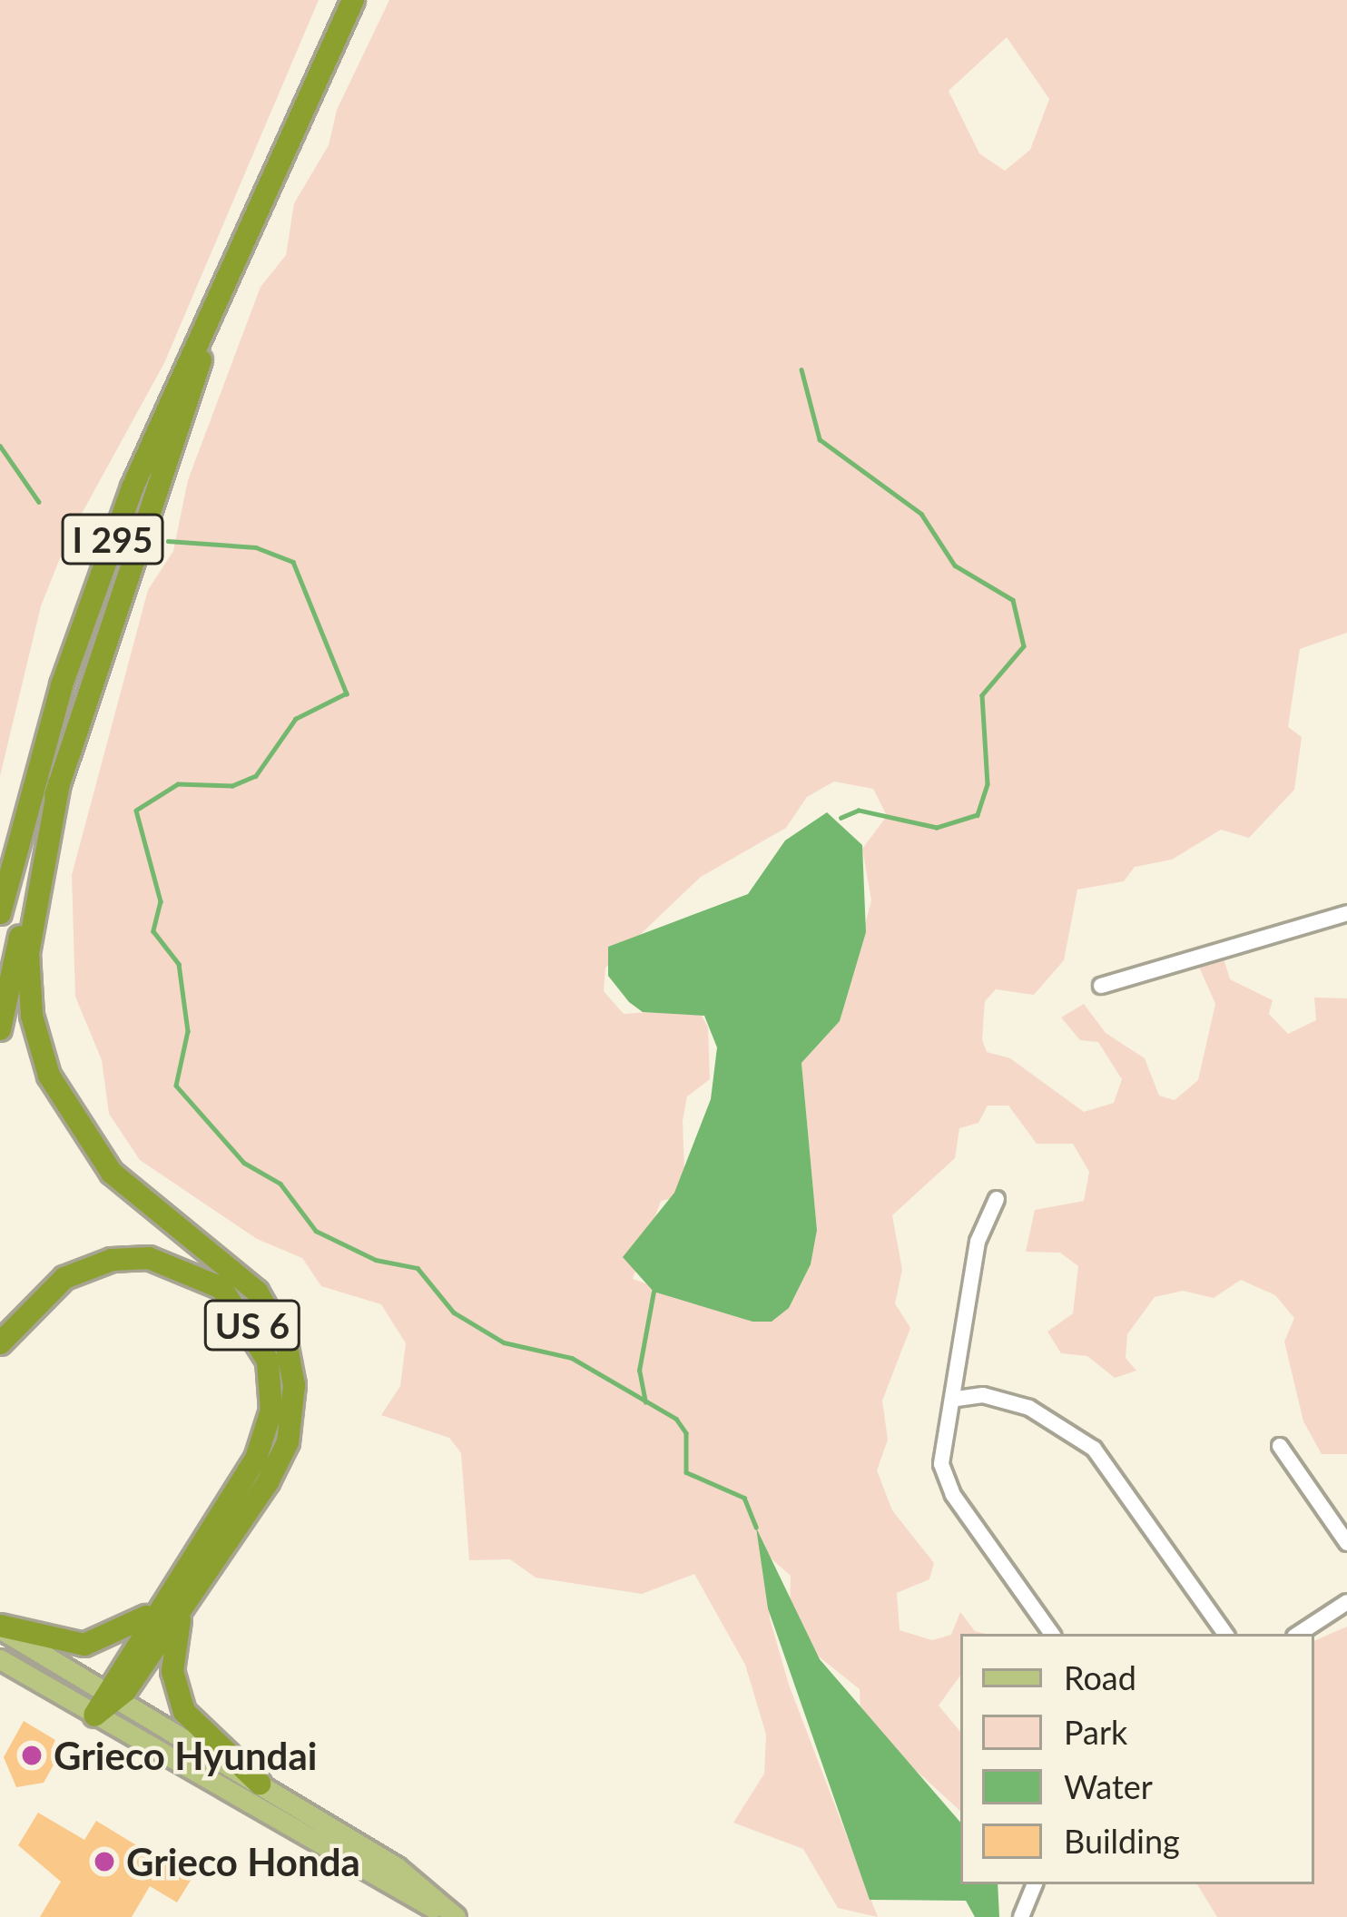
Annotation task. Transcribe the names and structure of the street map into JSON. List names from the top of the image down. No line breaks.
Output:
{"streets":{"highway":["I 295","US 6"]},"places":["Grieco Hyundai","Grieco Honda"],"legend":["Road","Park","Water","Building"]}
